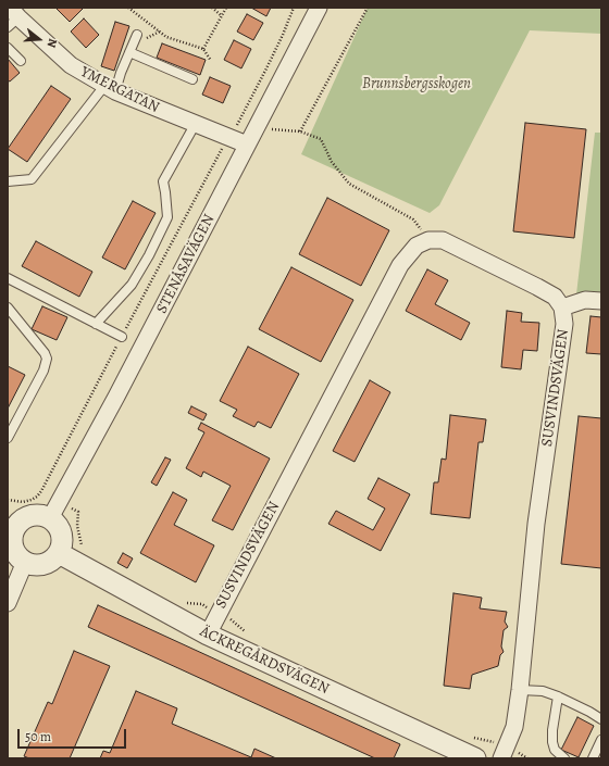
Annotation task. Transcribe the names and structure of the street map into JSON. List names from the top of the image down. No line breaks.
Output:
{"streets":{"street":["YMERGATAN","STENÅSAVÄGEN","SUSVINDSVÄGEN","ÄCKREGÅRDSVÄGEN"]},"crossings":[["YMERGATAN","STENÅSAVÄGEN"],["STENÅSAVÄGEN","ÄCKREGÅRDSVÄGEN"],["SUSVINDSVÄGEN","ÄCKREGÅRDSVÄGEN"]],"parks":["Brunnsbergsskogen"],"scale_bar":"50 m","north":"right"}
